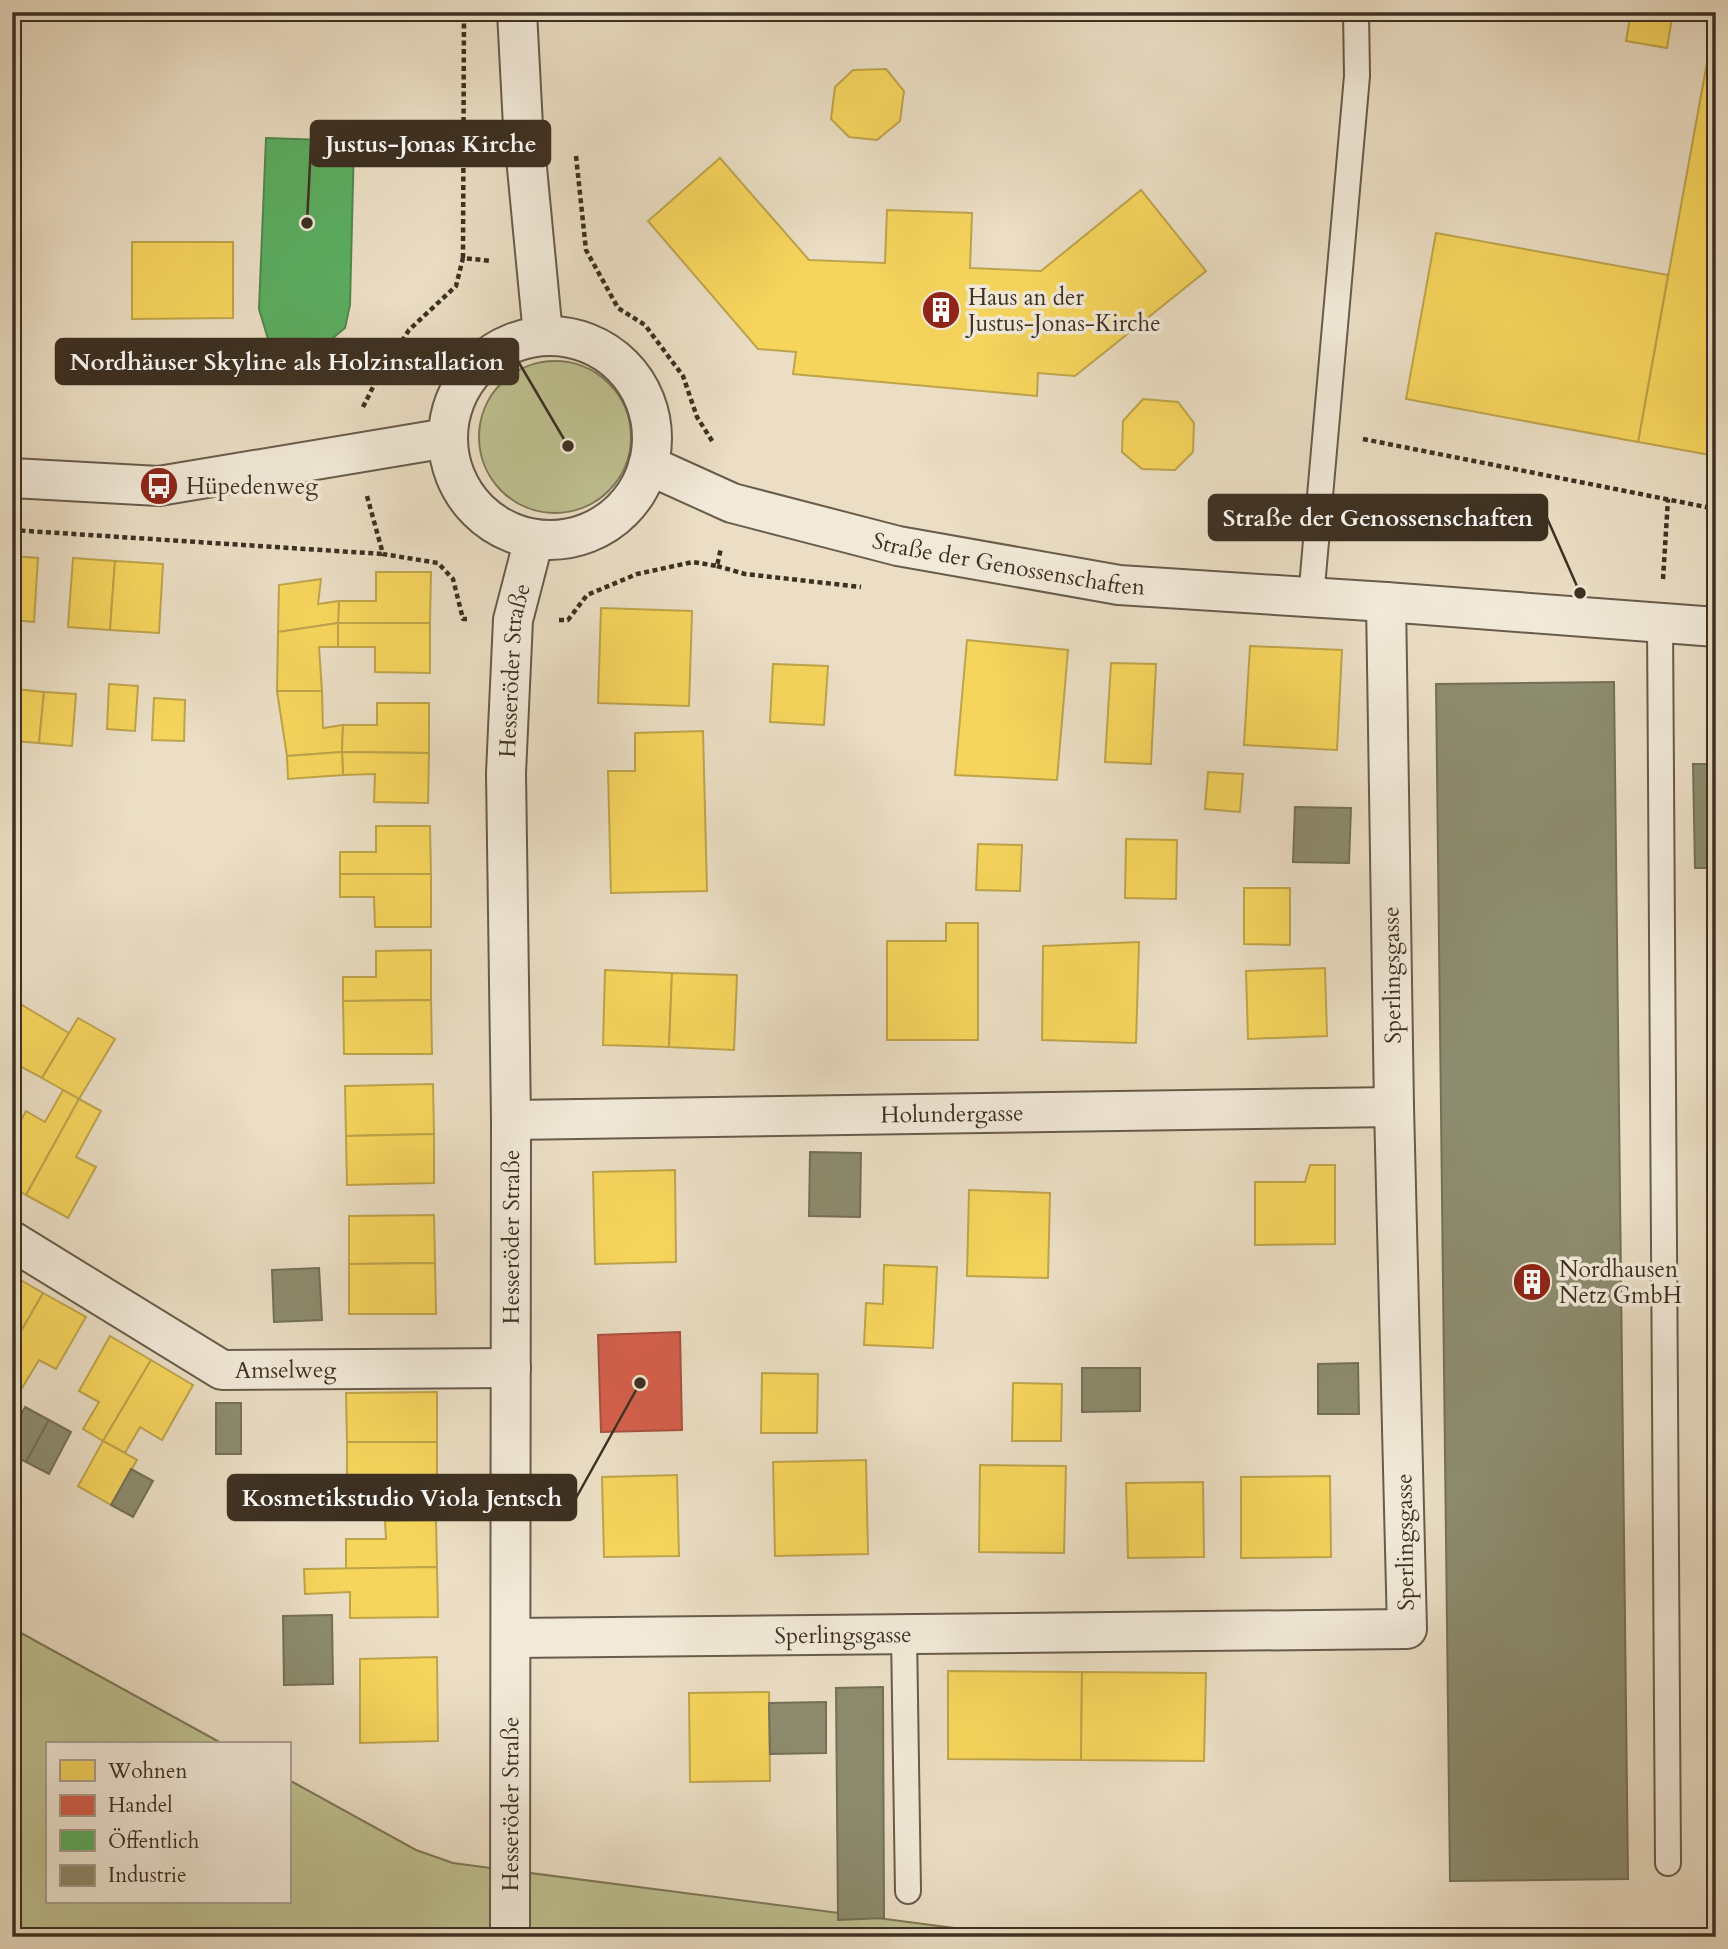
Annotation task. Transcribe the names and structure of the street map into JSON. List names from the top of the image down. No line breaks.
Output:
{"streets":{"street":["Straße der Genossenschaften","Hesseröder Straße","Sperlingsgasse","Holundergasse","Amselweg"]},"crossings":[["Straße der Genossenschaften","Hesseröder Straße"],["Straße der Genossenschaften","Sperlingsgasse"],["Hesseröder Straße","Sperlingsgasse"],["Hesseröder Straße","Holundergasse"],["Hesseröder Straße","Amselweg"],["Sperlingsgasse","Holundergasse"]],"places":{"other":["Justus-Jonas Kirche","Nordhäuser Skyline als Holzinstallation","Straße der Genossenschaften","Kosmetikstudio Viola Jentsch"],"building":["Haus an der Justus-Jonas-Kirche","Nordhausen Netz GmbH"],"bus stop":["Hüpedenweg"]},"legend":["Wohnen","Handel","Öffentlich","Industrie"]}
